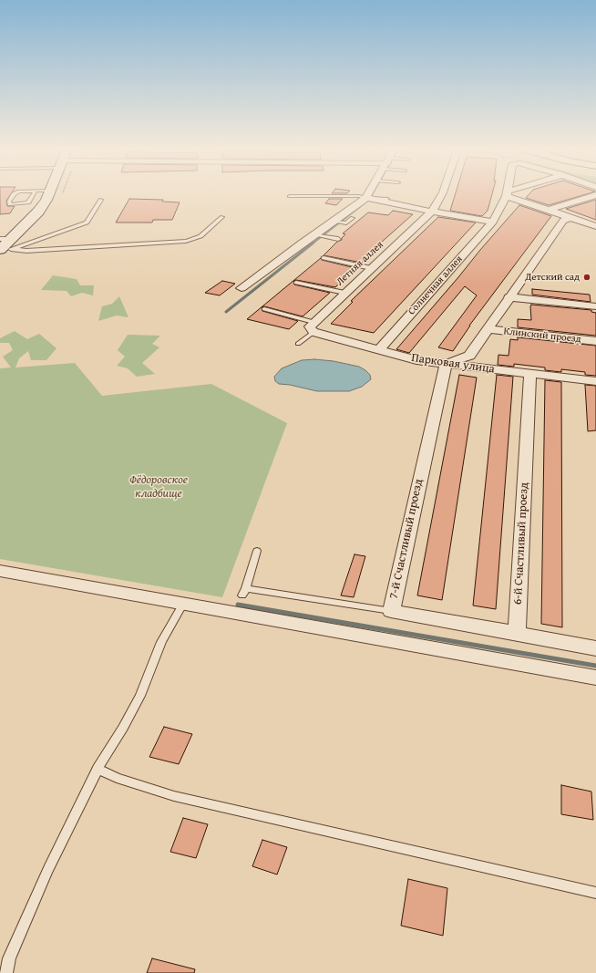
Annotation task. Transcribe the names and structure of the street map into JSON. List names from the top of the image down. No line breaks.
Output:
{"streets":{"street":["Летняя аллея","Солнечная аллея","Клинский проезд","Парковая улица","7-й Счастливый проезд","6-й Счастливый проезд"]},"crossings":[["Летняя аллея","Парковая улица"],["Солнечная аллея","Парковая улица"],["Парковая улица","7-й Счастливый проезд"],["Парковая улица","6-й Счастливый проезд"],["7-й Счастливый проезд","6-й Счастливый проезд"]],"parks":["Фёдоровское кладбище"],"places":["Детский сад"]}
